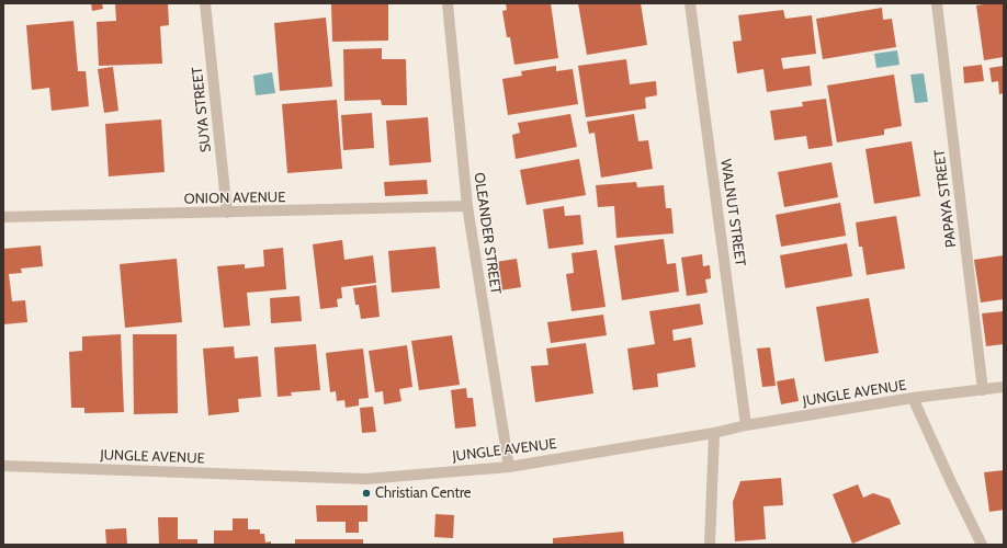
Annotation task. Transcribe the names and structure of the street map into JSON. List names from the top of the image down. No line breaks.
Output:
{"streets":{"street":["SUYA STREET","ONION AVENUE","PAPAYA STREET","WALNUT STREET","OLEANDER STREET","JUNGLE AVENUE"]},"crossings":[["SUYA STREET","ONION AVENUE"],["ONION AVENUE","OLEANDER STREET"],["PAPAYA STREET","JUNGLE AVENUE"],["WALNUT STREET","JUNGLE AVENUE"],["OLEANDER STREET","JUNGLE AVENUE"]],"places":["Christian Centre"]}
